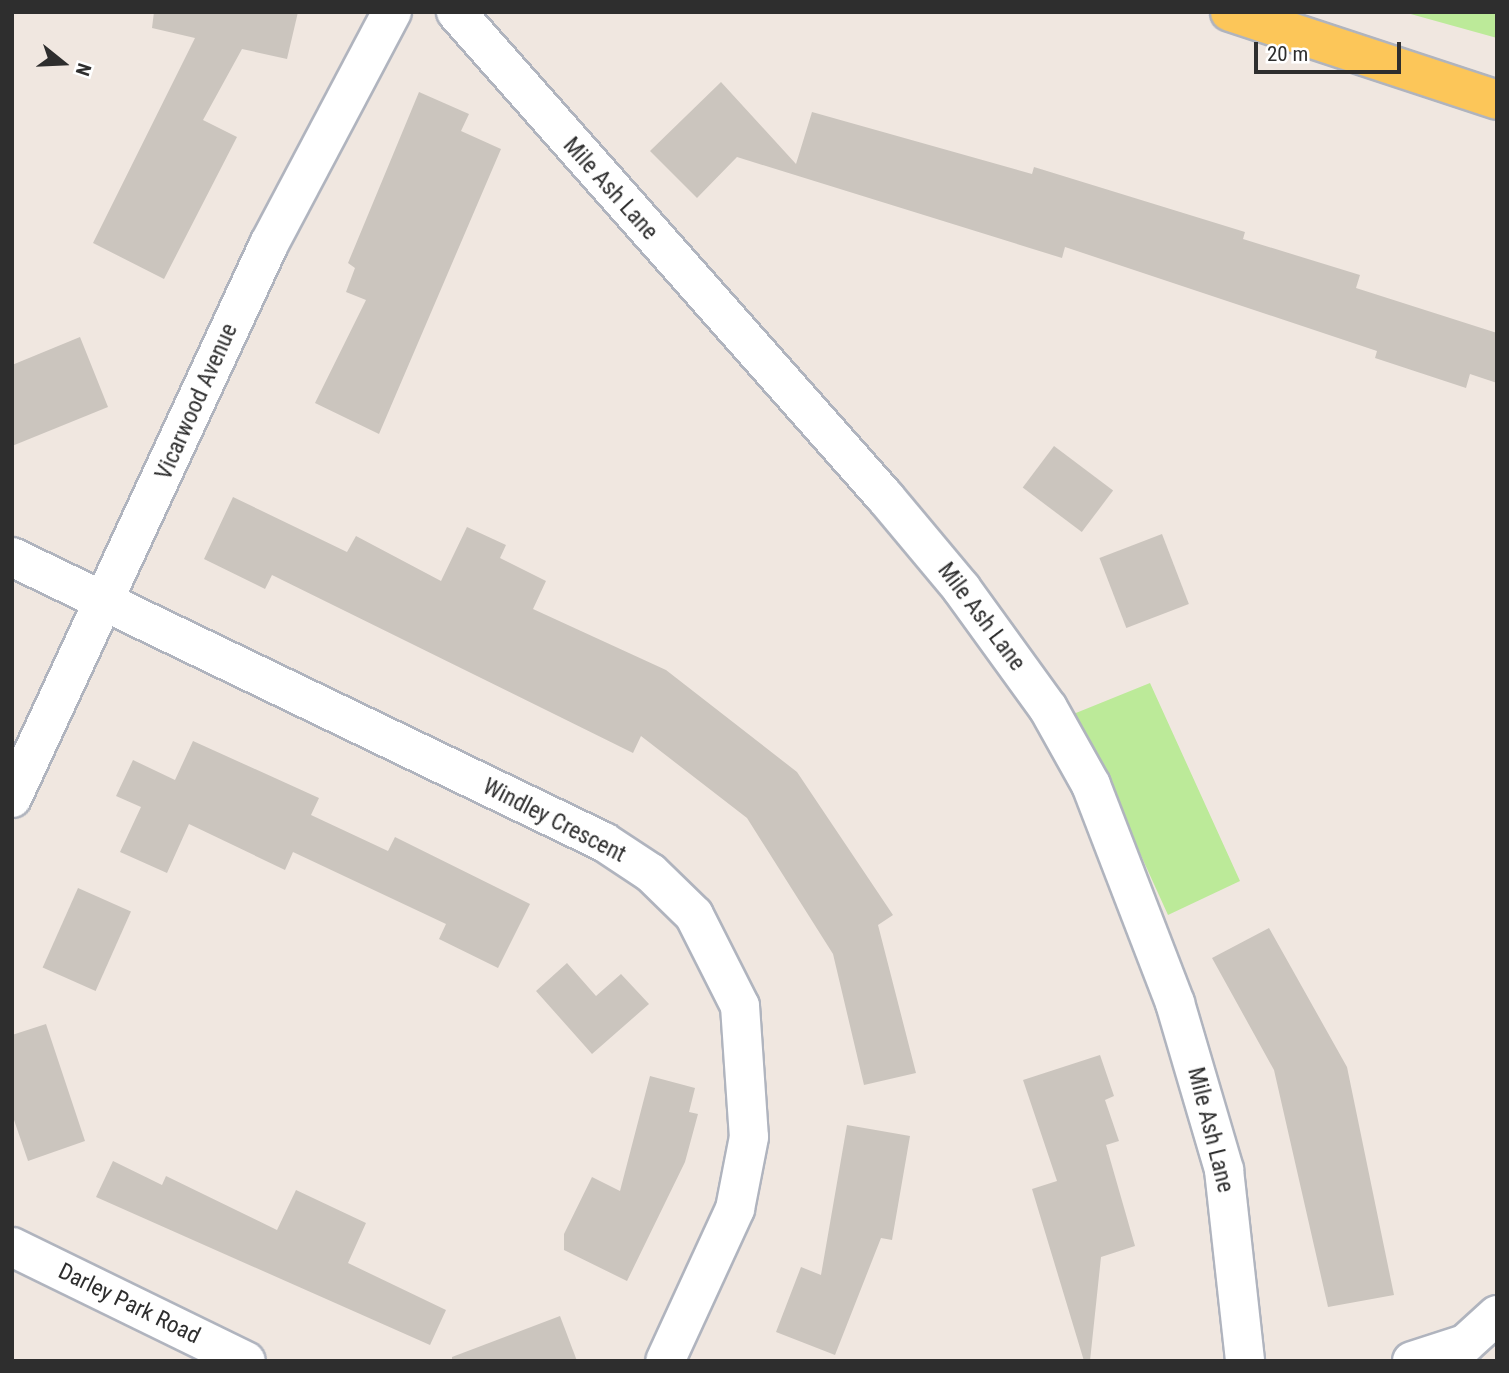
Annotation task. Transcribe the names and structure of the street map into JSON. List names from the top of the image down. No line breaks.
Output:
{"streets":{"street":["Mile Ash Lane","Vicarwood Avenue","Windley Crescent","Darley Park Road"]},"crossings":[["Vicarwood Avenue","Windley Crescent"]],"scale_bar":"20 m","north":"right"}
